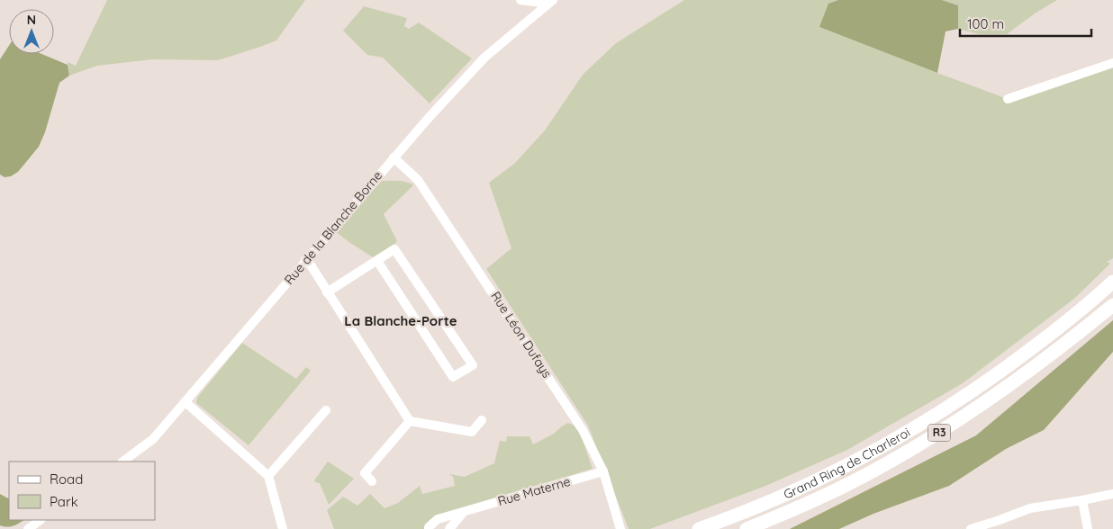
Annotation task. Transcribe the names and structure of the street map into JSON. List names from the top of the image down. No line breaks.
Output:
{"streets":{"highway":["R3","Grand Ring de Charleroi"],"street":["Rue de la Blanche Borne","Rue Léon Dufays","Rue Materne"]},"crossings":[["Rue de la Blanche Borne","Rue Léon Dufays"],["Rue Léon Dufays","Rue Materne"]],"districts":["La Blanche-Porte"],"legend":["Road","Park"],"scale_bar":"100 m","north":"top"}
